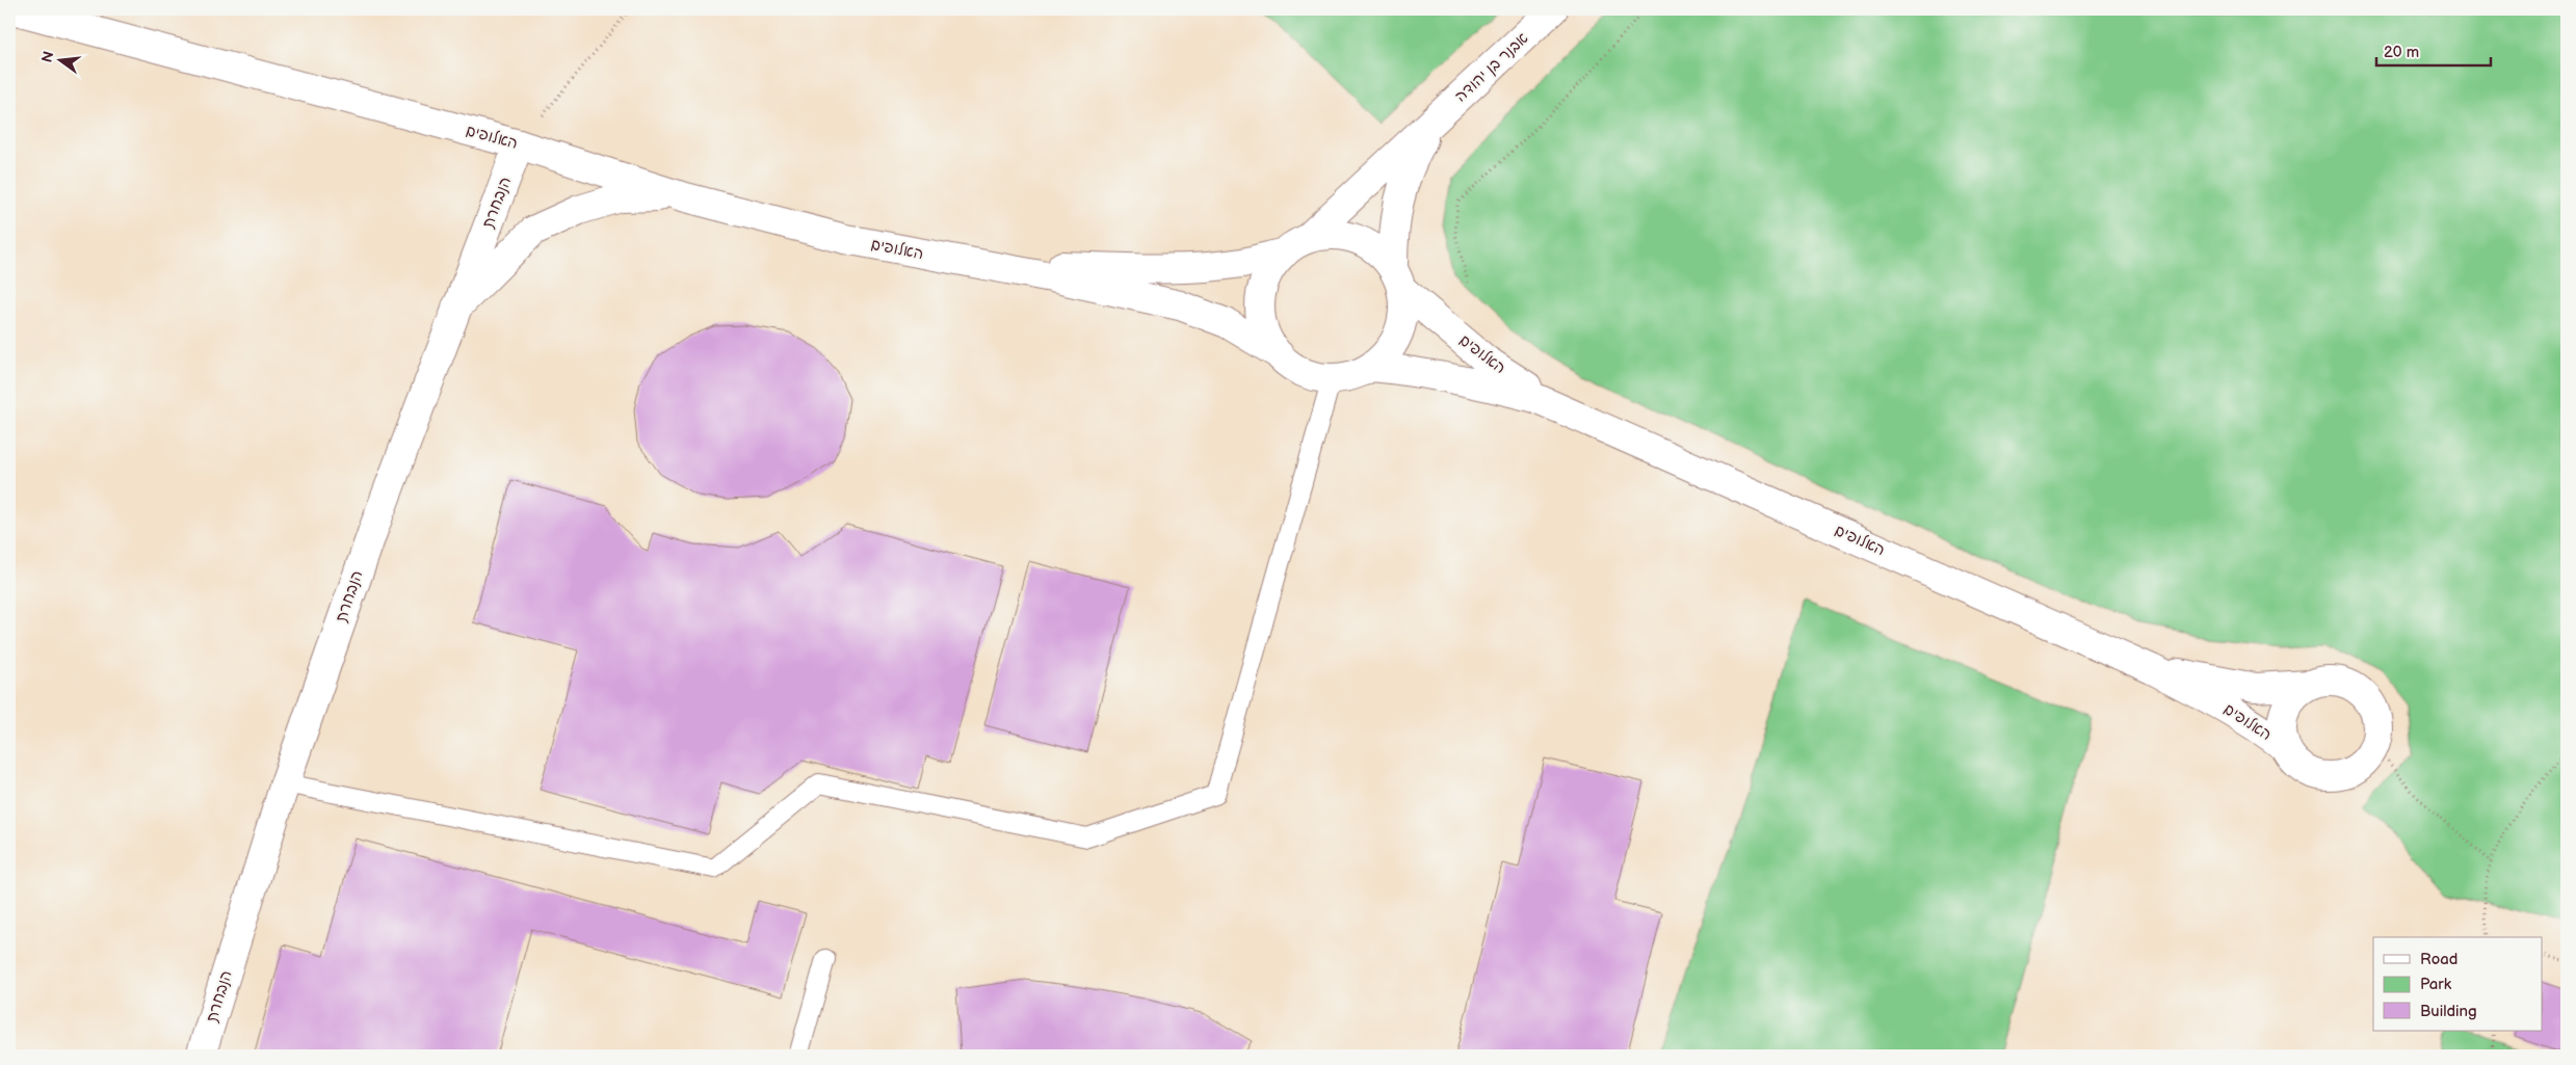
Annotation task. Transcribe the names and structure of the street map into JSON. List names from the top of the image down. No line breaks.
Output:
{"streets":{"street":["אבנר בן יהודה","האלופים","הנבחרת"]},"crossings":[["אבנר בן יהודה","האלופים"],["האלופים","הנבחרת"]],"legend":["Road","Park","Building"],"scale_bar":"20 m","north":"left"}
